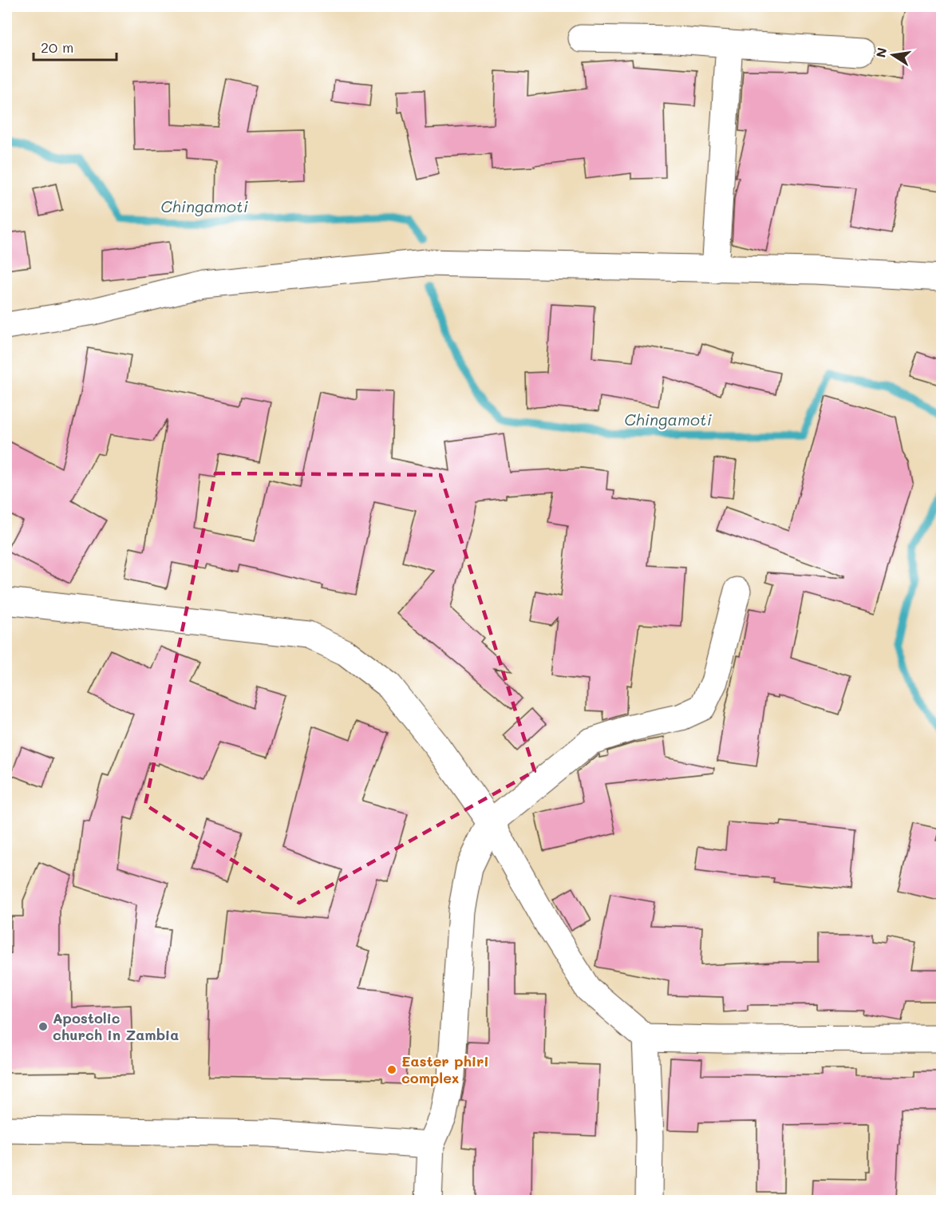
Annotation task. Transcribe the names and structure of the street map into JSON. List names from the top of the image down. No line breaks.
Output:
{"water":["Chingamoti"],"places":["Apostolic church in Zambia","Easter phiri complex"],"scale_bar":"20 m","north":"left"}
